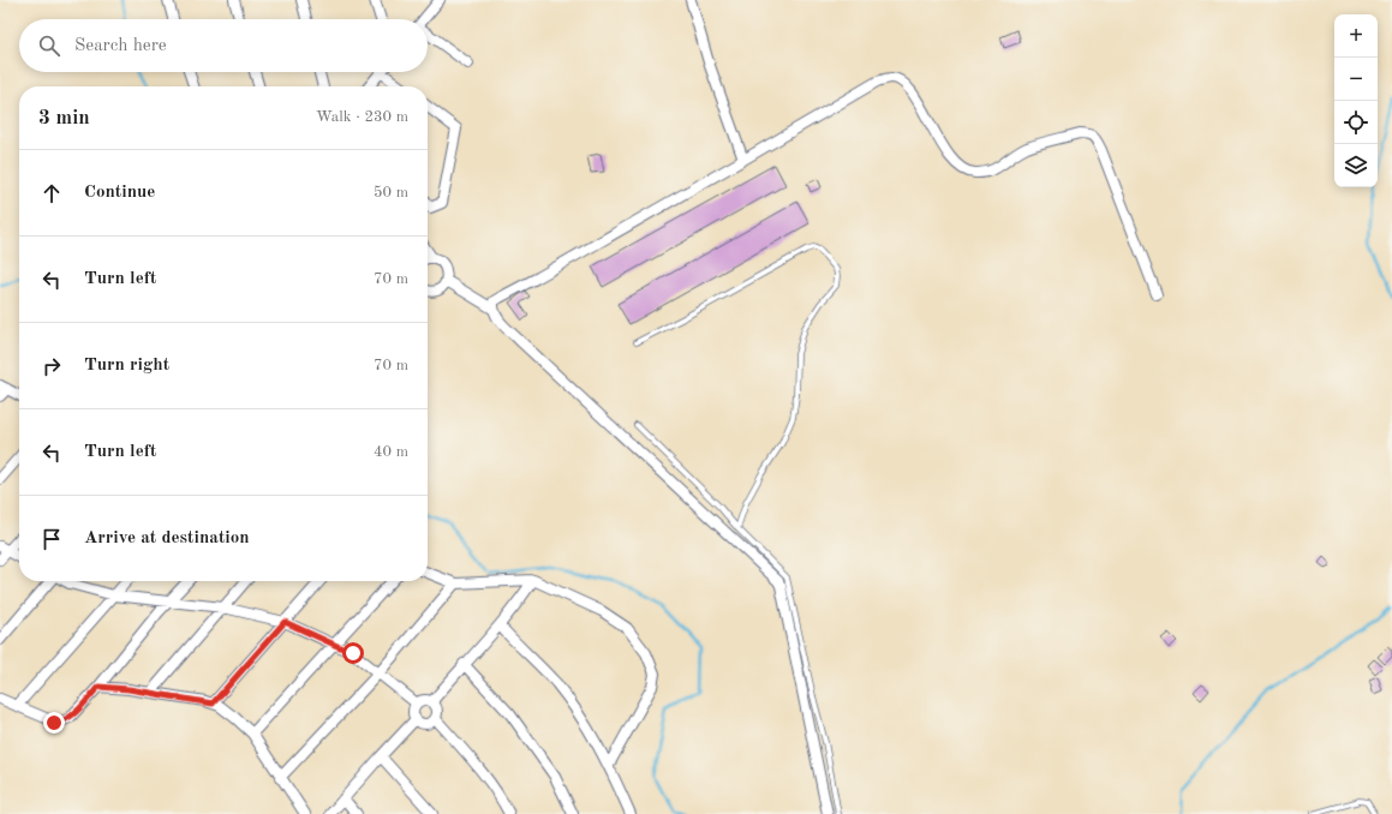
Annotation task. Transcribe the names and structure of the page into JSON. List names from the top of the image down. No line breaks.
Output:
{"page":{"map_buttons":["+","−"],"search":"Search here","heading":["3 min","Walk · 230 m"],"list":[["Continue","50 m"],["Turn left","70 m"],["Turn right","70 m"],["Turn left","40 m"],"Arrive at destination"]}}
